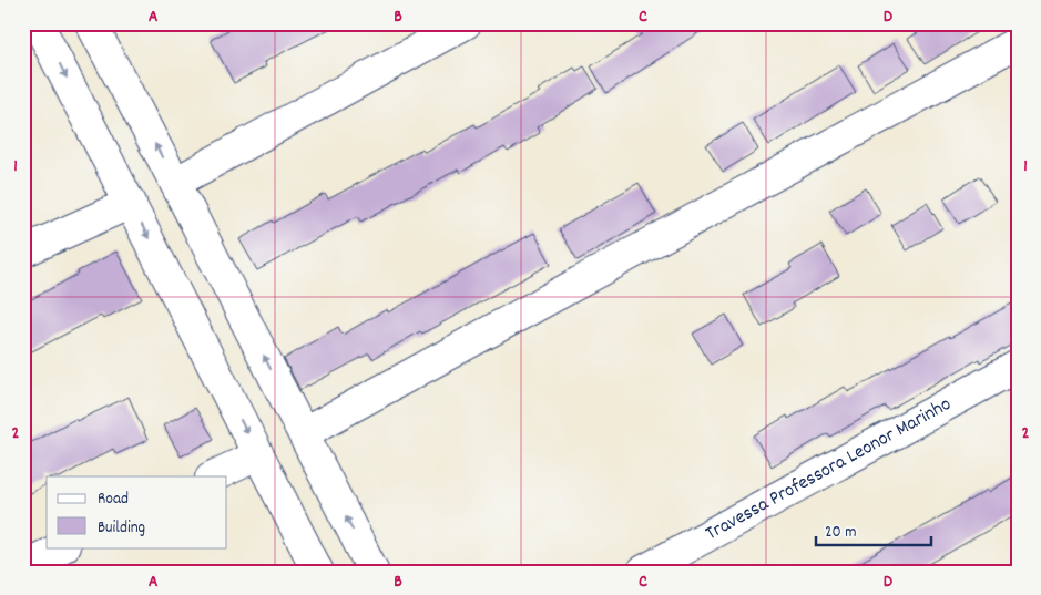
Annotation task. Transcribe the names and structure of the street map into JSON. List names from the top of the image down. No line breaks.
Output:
{"streets":{"street":["Travessa Professora Leonor Marinho"]},"legend":["Road","Building"],"scale_bar":"20 m","grid":{"columns":["A","B","C","D"],"rows":["1","2"]}}
